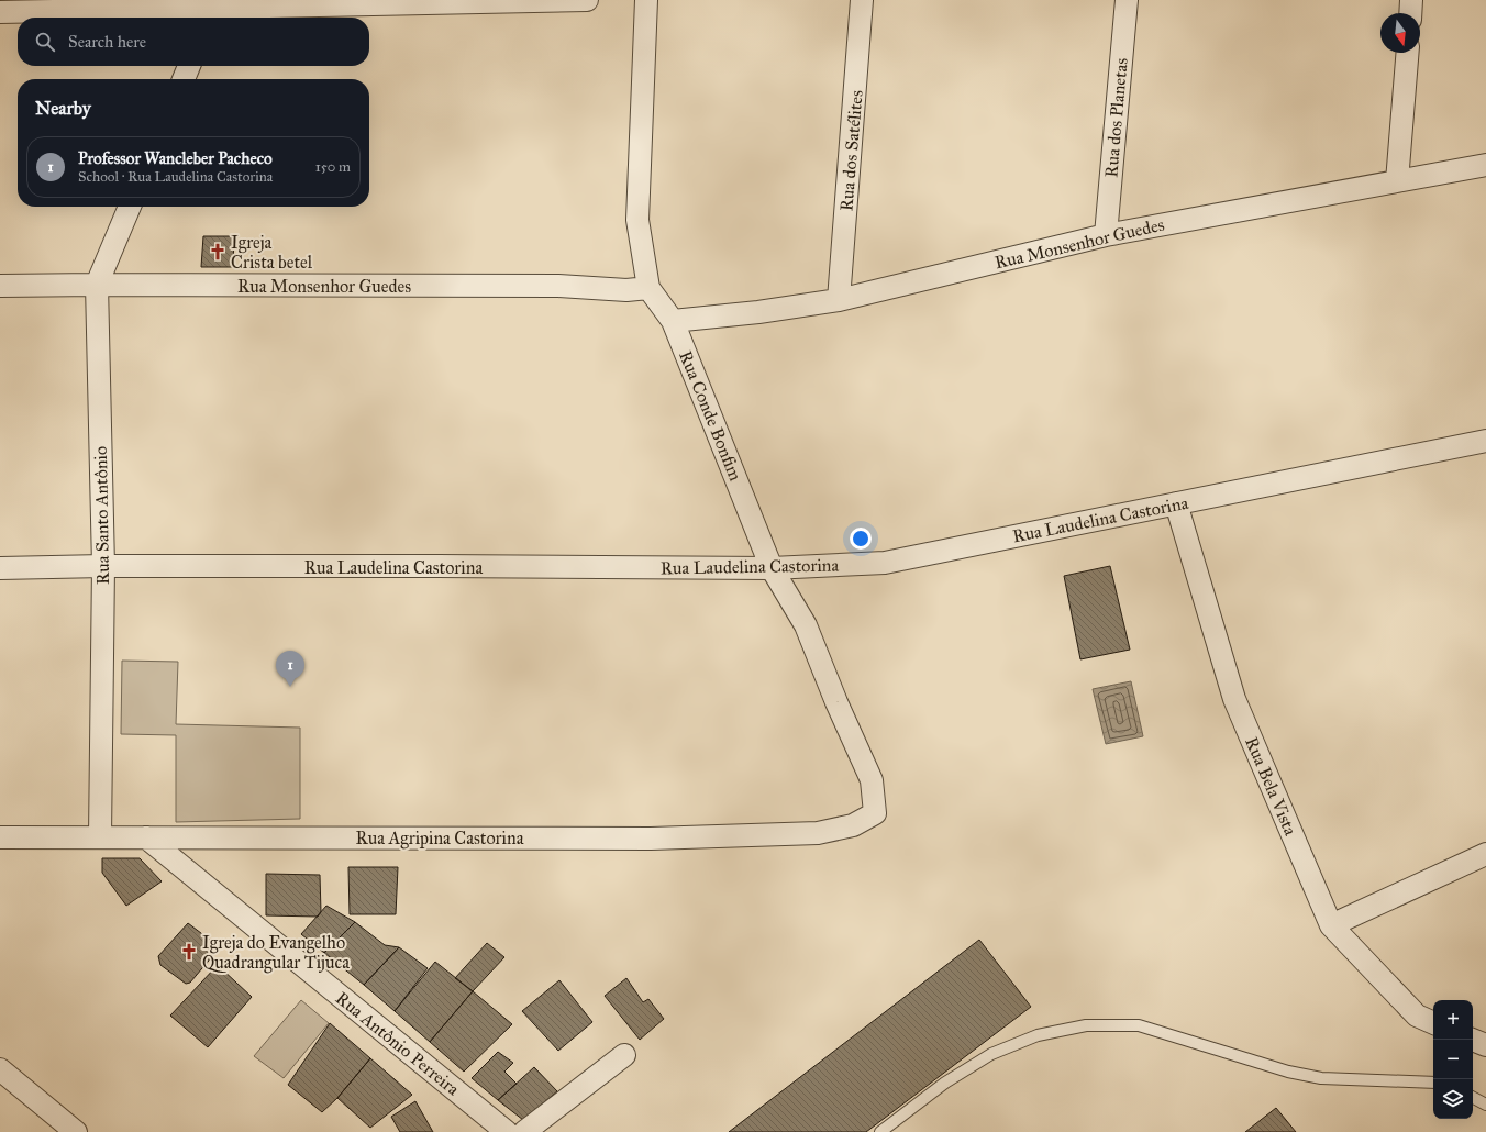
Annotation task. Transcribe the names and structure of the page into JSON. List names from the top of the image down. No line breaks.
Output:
{"streets":{"street":["Rua dos Planetas","Rua dos Satélites","Rua Monsenhor Guedes","Rua Conde Bonfim","Rua Santo Antônio","Rua Laudelina Castorina","Rua Bela Vista","Rua Agripina Castorina","Rua Antônio Perreira"]},"crossings":[["Rua dos Planetas","Rua Monsenhor Guedes"],["Rua dos Satélites","Rua Monsenhor Guedes"],["Rua Monsenhor Guedes","Rua Conde Bonfim"],["Rua Monsenhor Guedes","Rua Santo Antônio"],["Rua Conde Bonfim","Rua Laudelina Castorina"],["Rua Conde Bonfim","Rua Agripina Castorina"],["Rua Santo Antônio","Rua Laudelina Castorina"],["Rua Santo Antônio","Rua Agripina Castorina"],["Rua Laudelina Castorina","Rua Bela Vista"],["Rua Agripina Castorina","Rua Antônio Perreira"]],"places":{"church":["Igreja Crista betel","Igreja do Evangelho Quadrangular Tijuca"]},"north":"bottom","page":{"search":"Search here","heading":"Nearby","list":[{"mark":"1","name":"Professor Wancleber Pacheco","note":"School · Rua Laudelina Castorina","value":"150 m"}],"pins":"1","map_buttons":["+","−"]}}
